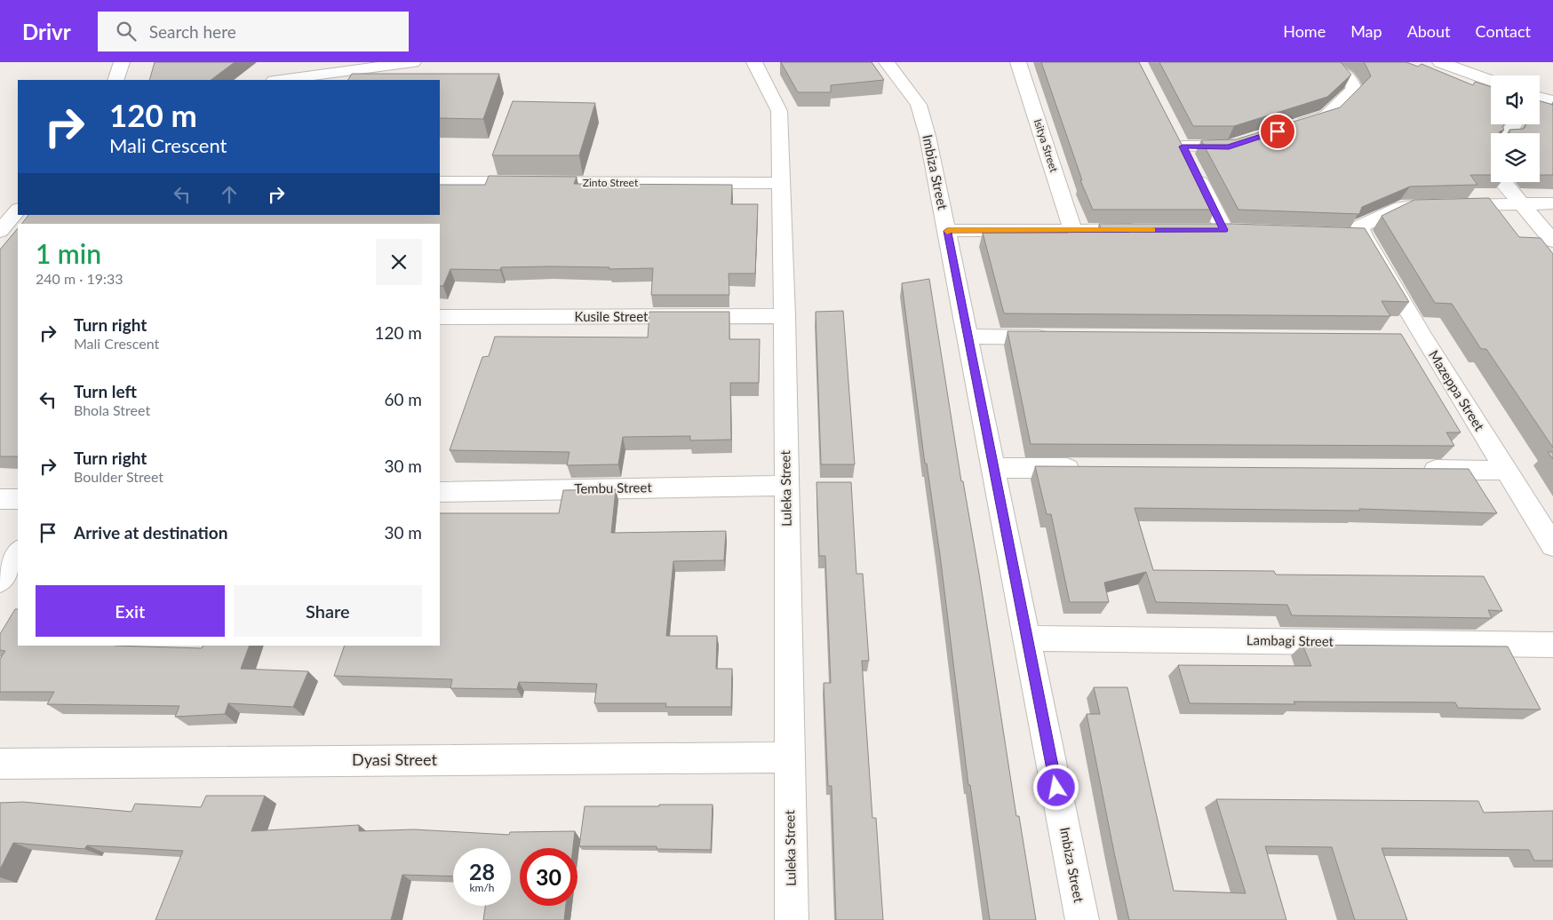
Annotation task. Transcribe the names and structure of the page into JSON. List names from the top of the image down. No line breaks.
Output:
{"streets":{"street":["Isitya Street","Imbiza Street","Zinto Street","Kusile Street","Mazeppa Street","Tembu Street","Luleka Street","Lambagi Street","Dyasi Street"]},"crossings":[["Imbiza Street","Lambagi Street"],["Zinto Street","Luleka Street"],["Kusile Street","Luleka Street"],["Tembu Street","Luleka Street"],["Luleka Street","Dyasi Street"]],"page":{"header":"Drivr","search":"Search here","nav":["Home","Map","About","Contact"],"turn":["120 m","Mali Crescent"],"heading":["1 min","240 m · 19:33"],"list":[{"name":"Turn right","note":"Mali Crescent","value":"120 m"},{"name":"Turn left","note":"Bhola Street","value":"60 m"},{"name":"Turn right","note":"Boulder Street","value":"30 m"},{"name":"Arrive at destination","value":"30 m"}],"buttons":["Exit","Share"],"speed":"28 km/h","limit":"30"}}
